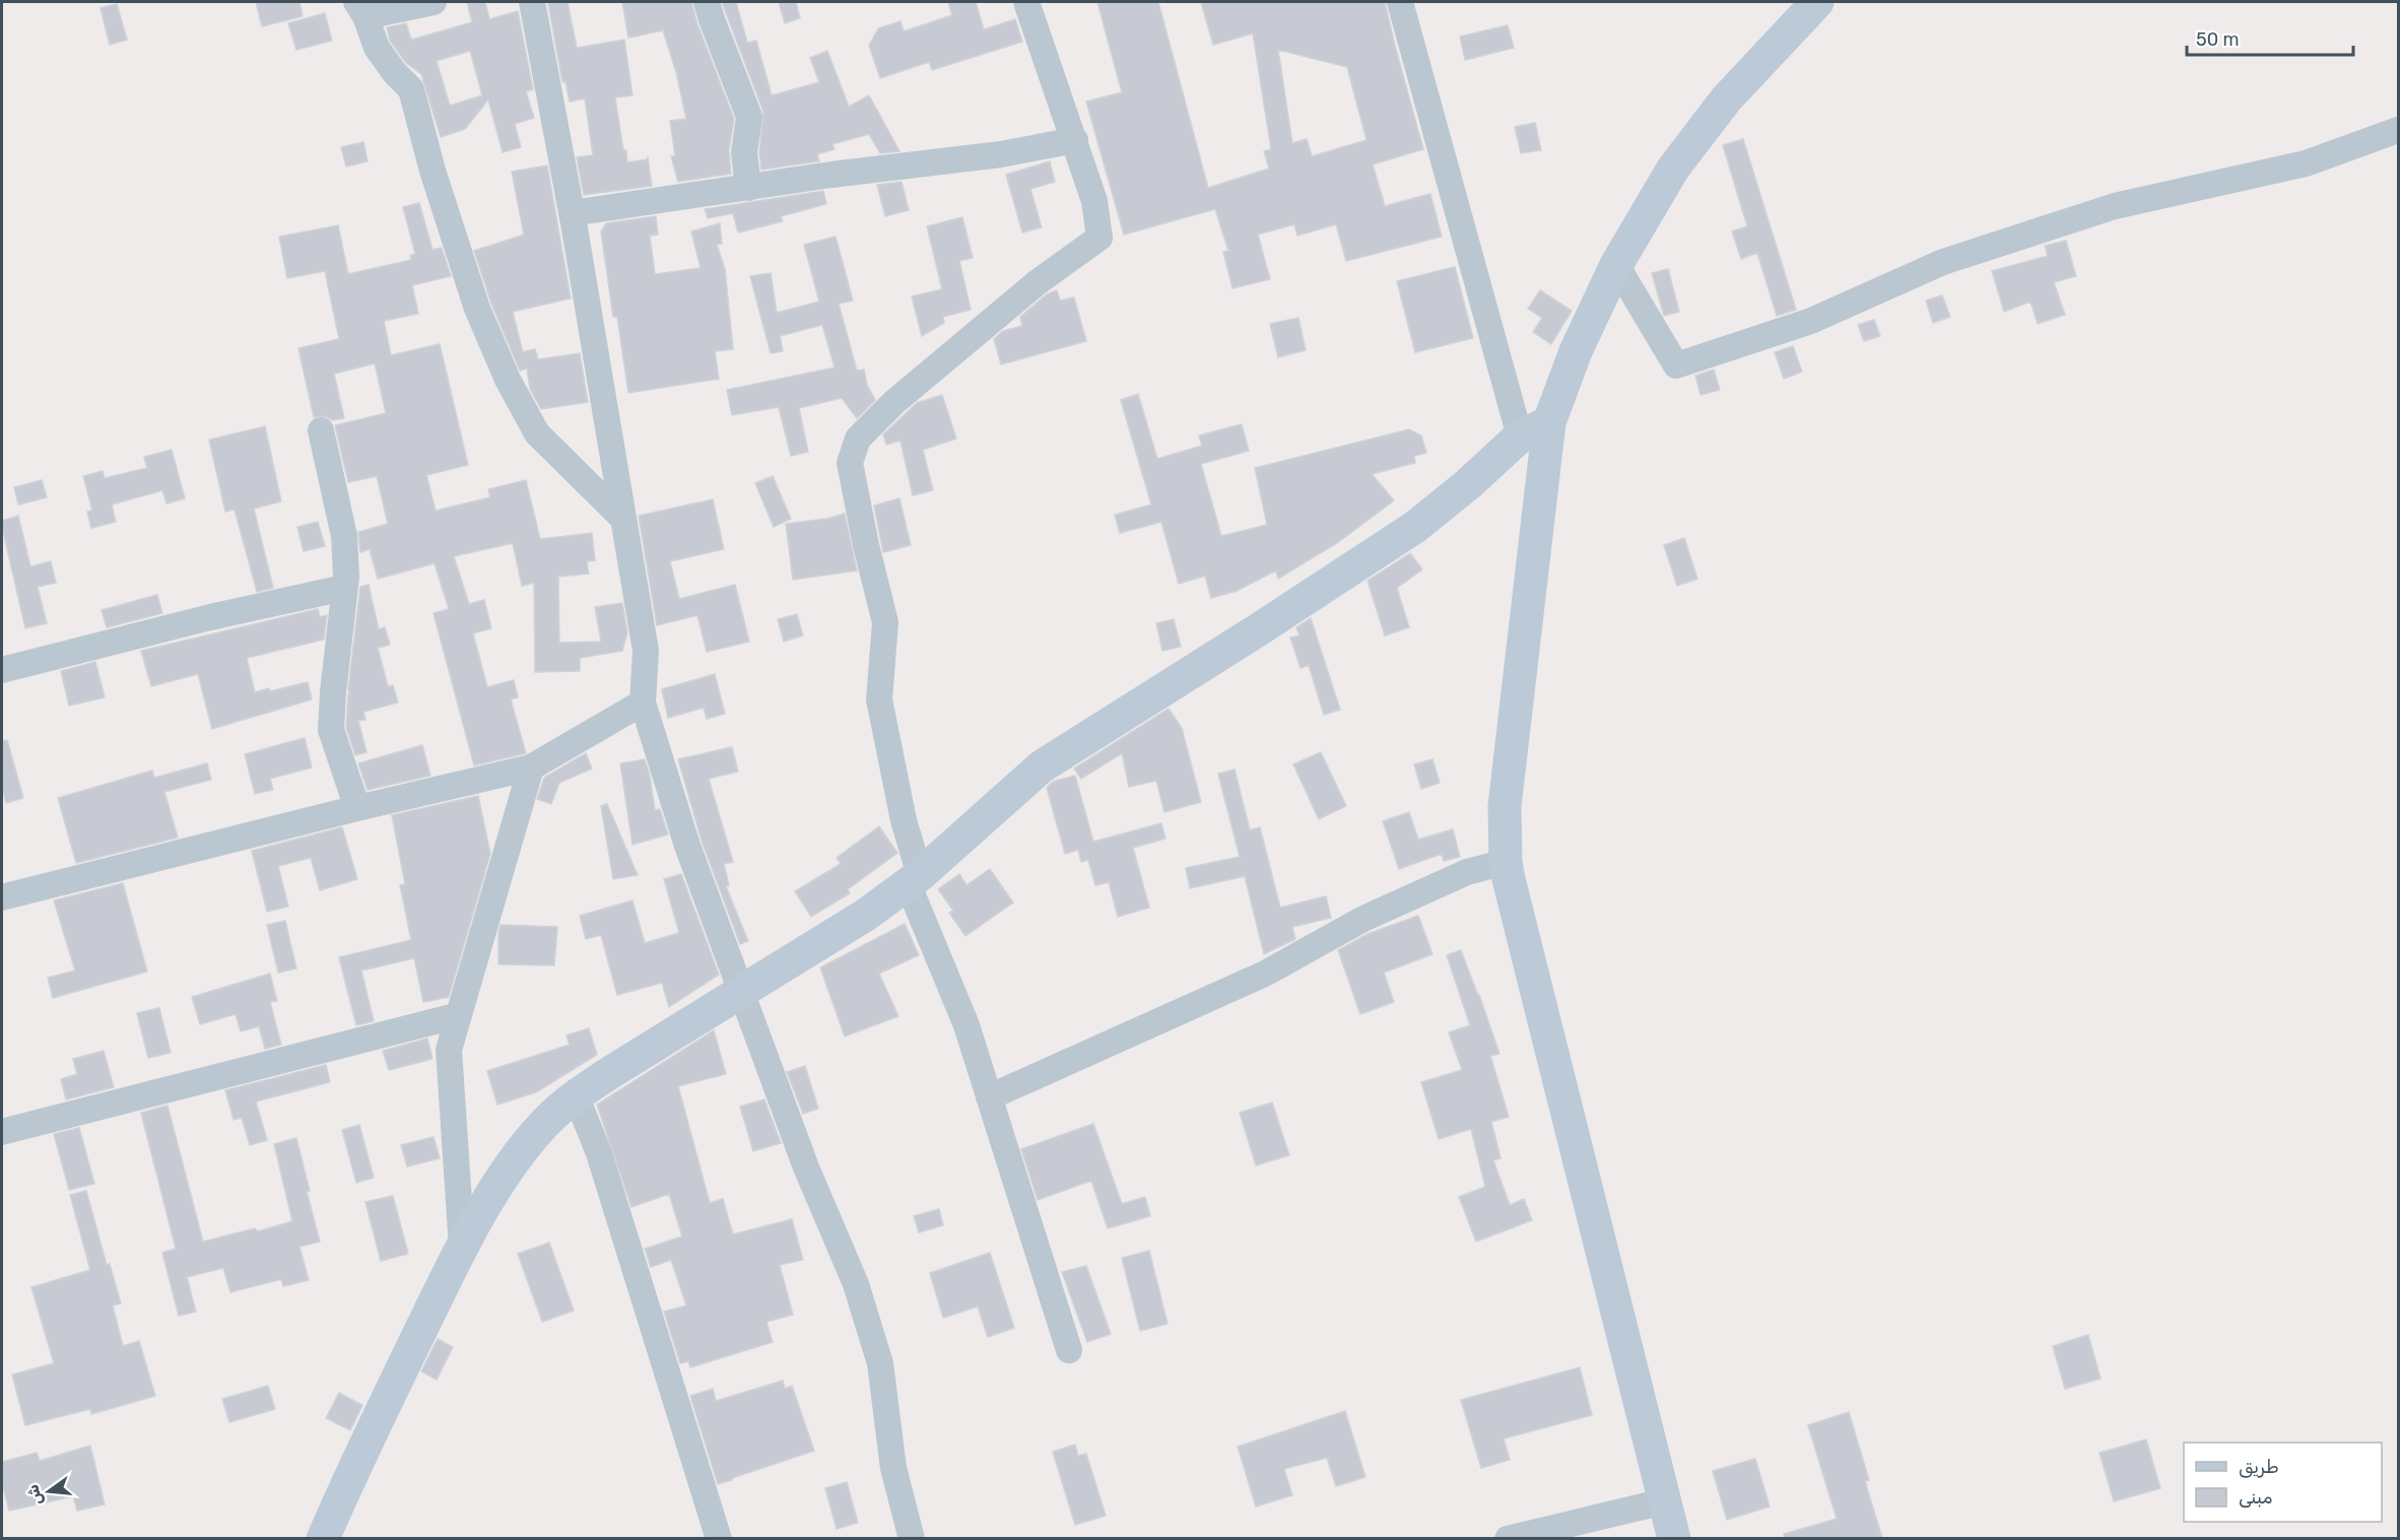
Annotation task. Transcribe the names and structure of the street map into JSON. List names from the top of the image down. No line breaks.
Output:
{"legend":["طريق","مبنى"],"scale_bar":"50 m","north":"left"}
